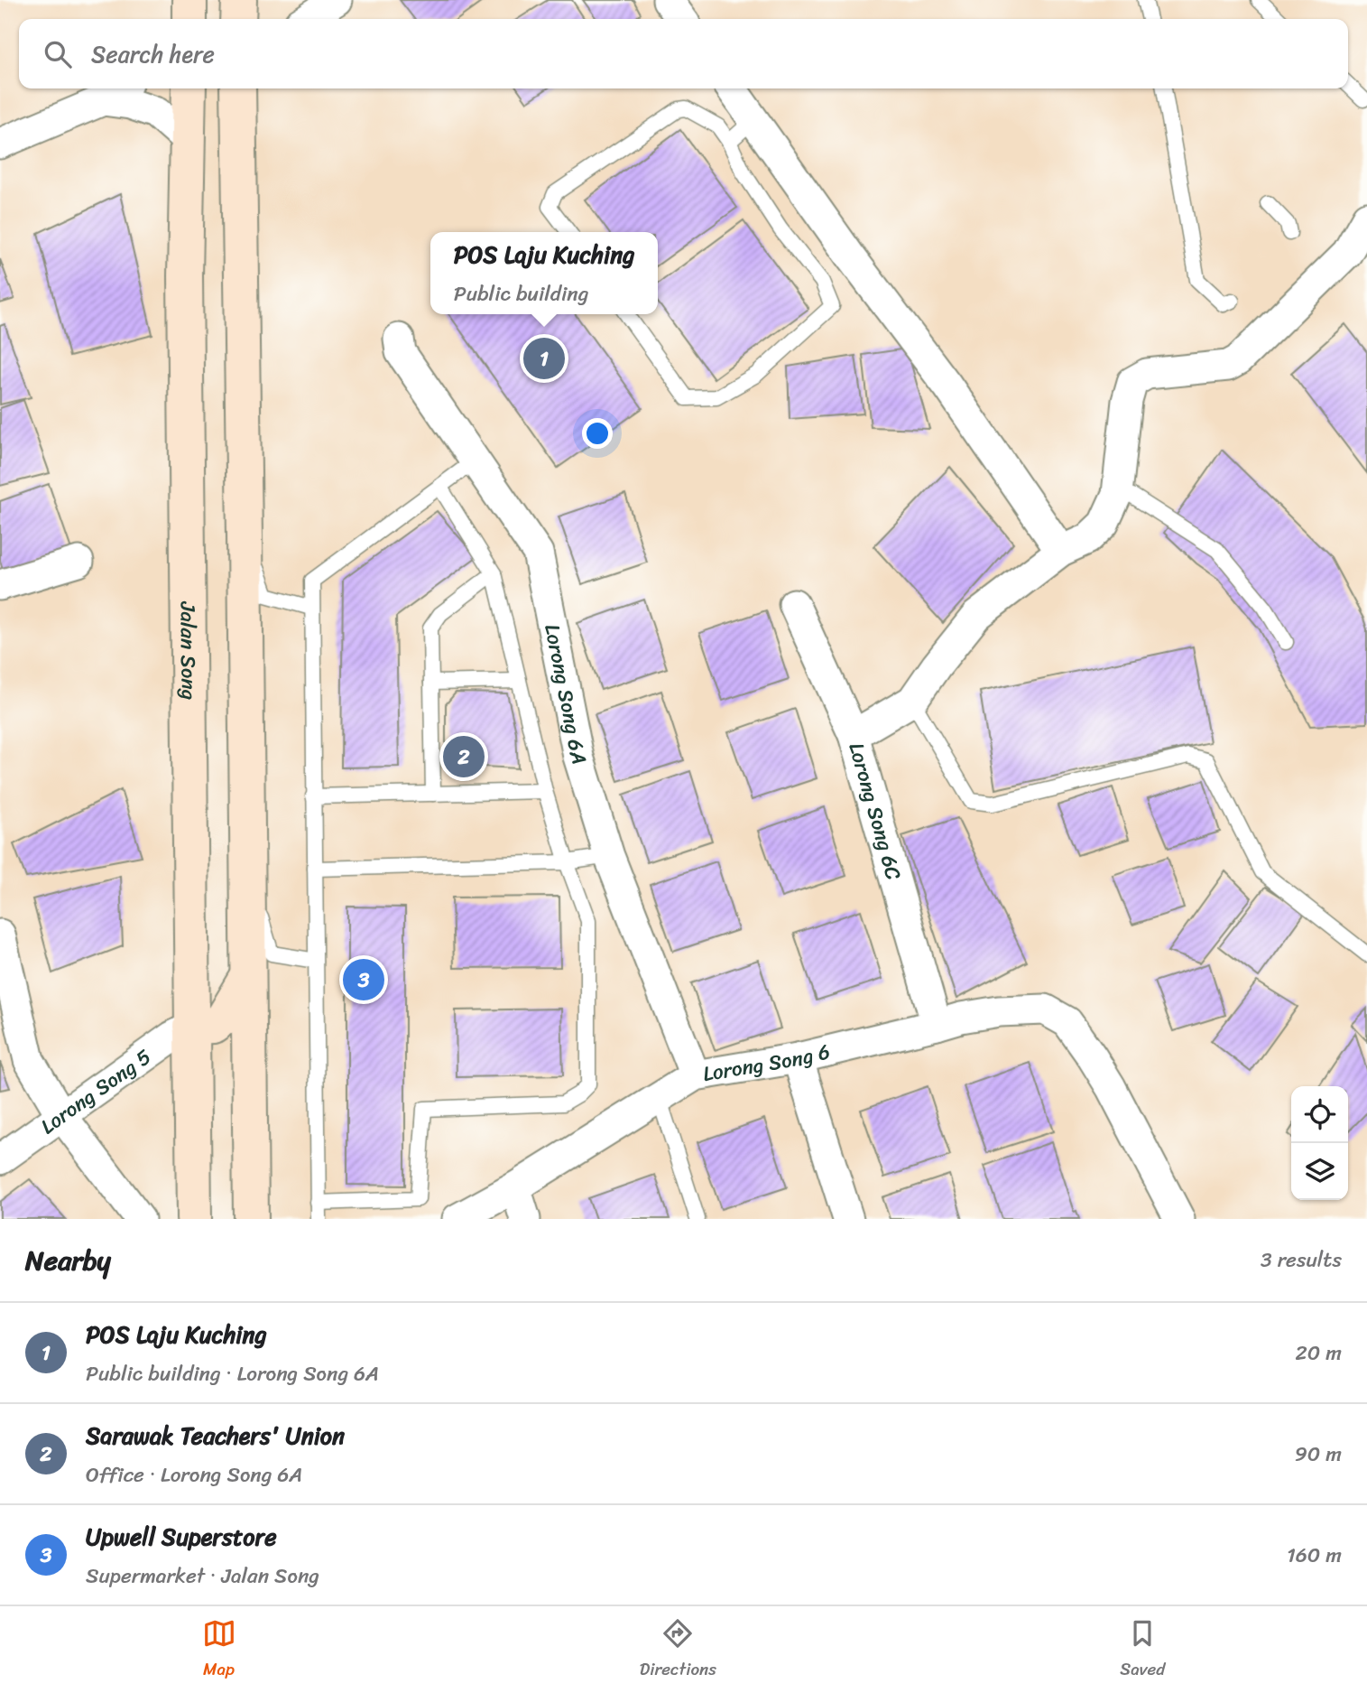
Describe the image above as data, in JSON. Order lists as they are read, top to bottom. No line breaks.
{"streets":{"main road":["Jalan Song"],"street":["Lorong Song 6A","Lorong Song 6C","Lorong Song 6","Lorong Song 5"]},"crossings":[["Jalan Song","Lorong Song 5"],["Lorong Song 6A","Lorong Song 6"],["Lorong Song 6C","Lorong Song 6"]],"page":{"search":"Search here","popup":["POS Laju Kuching","Public building"],"pins":["1","2","3"],"heading":["Nearby","3 results"],"list":[{"mark":"1","name":"POS Laju Kuching","note":"Public building · Lorong Song 6A","value":"20 m"},{"mark":"2","name":"Sarawak Teachers' Union","note":"Office · Lorong Song 6A","value":"90 m"},{"mark":"3","name":"Upwell Superstore","note":"Supermarket · Jalan Song","value":"160 m"}],"nav":["Map","Directions","Saved"]}}
